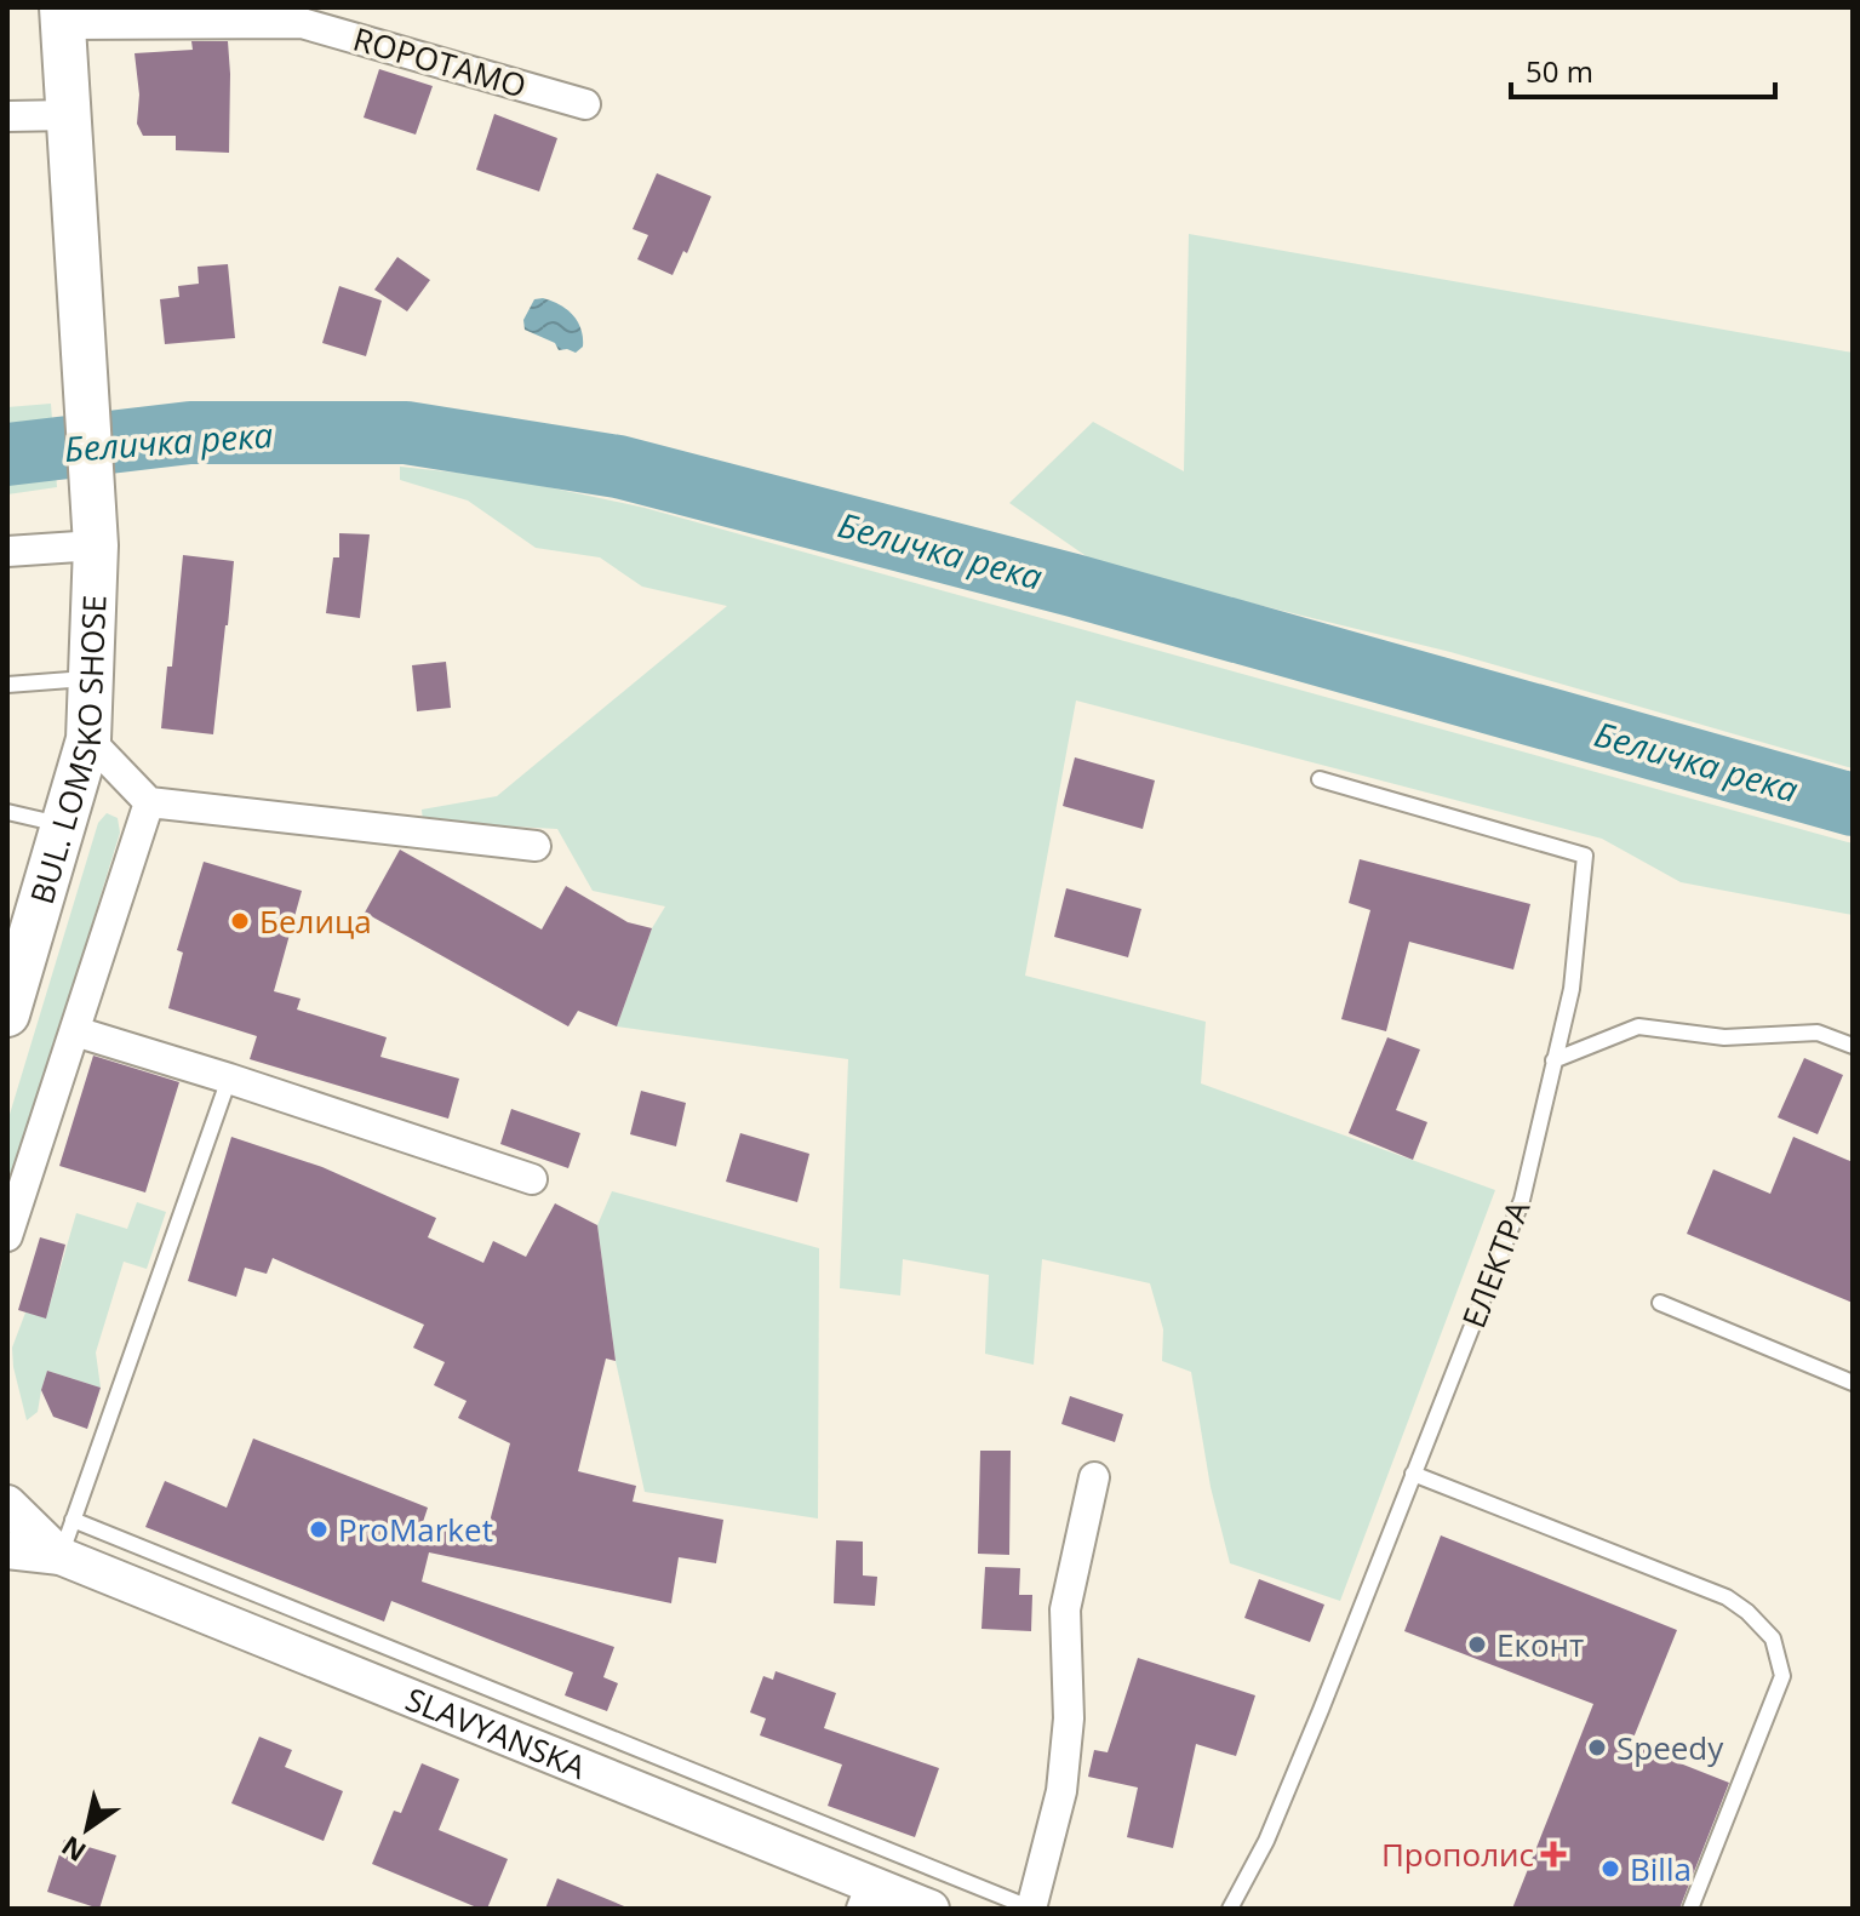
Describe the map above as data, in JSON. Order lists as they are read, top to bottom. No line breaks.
{"streets":{"main road":["BUL. LOMSKO SHOSE"],"street":["ROPOTAMO","SLAVYANSKA"],"lane":["ЕЛЕКТРА"]},"crossings":[["ROPOTAMO","BUL. LOMSKO SHOSE"]],"water":["Беличка река"],"places":{"other":["Белица","ProMarket","Еконт","Speedy","Billa"],"health":["Прополис"]},"scale_bar":"50 m","north":"bottom left"}
